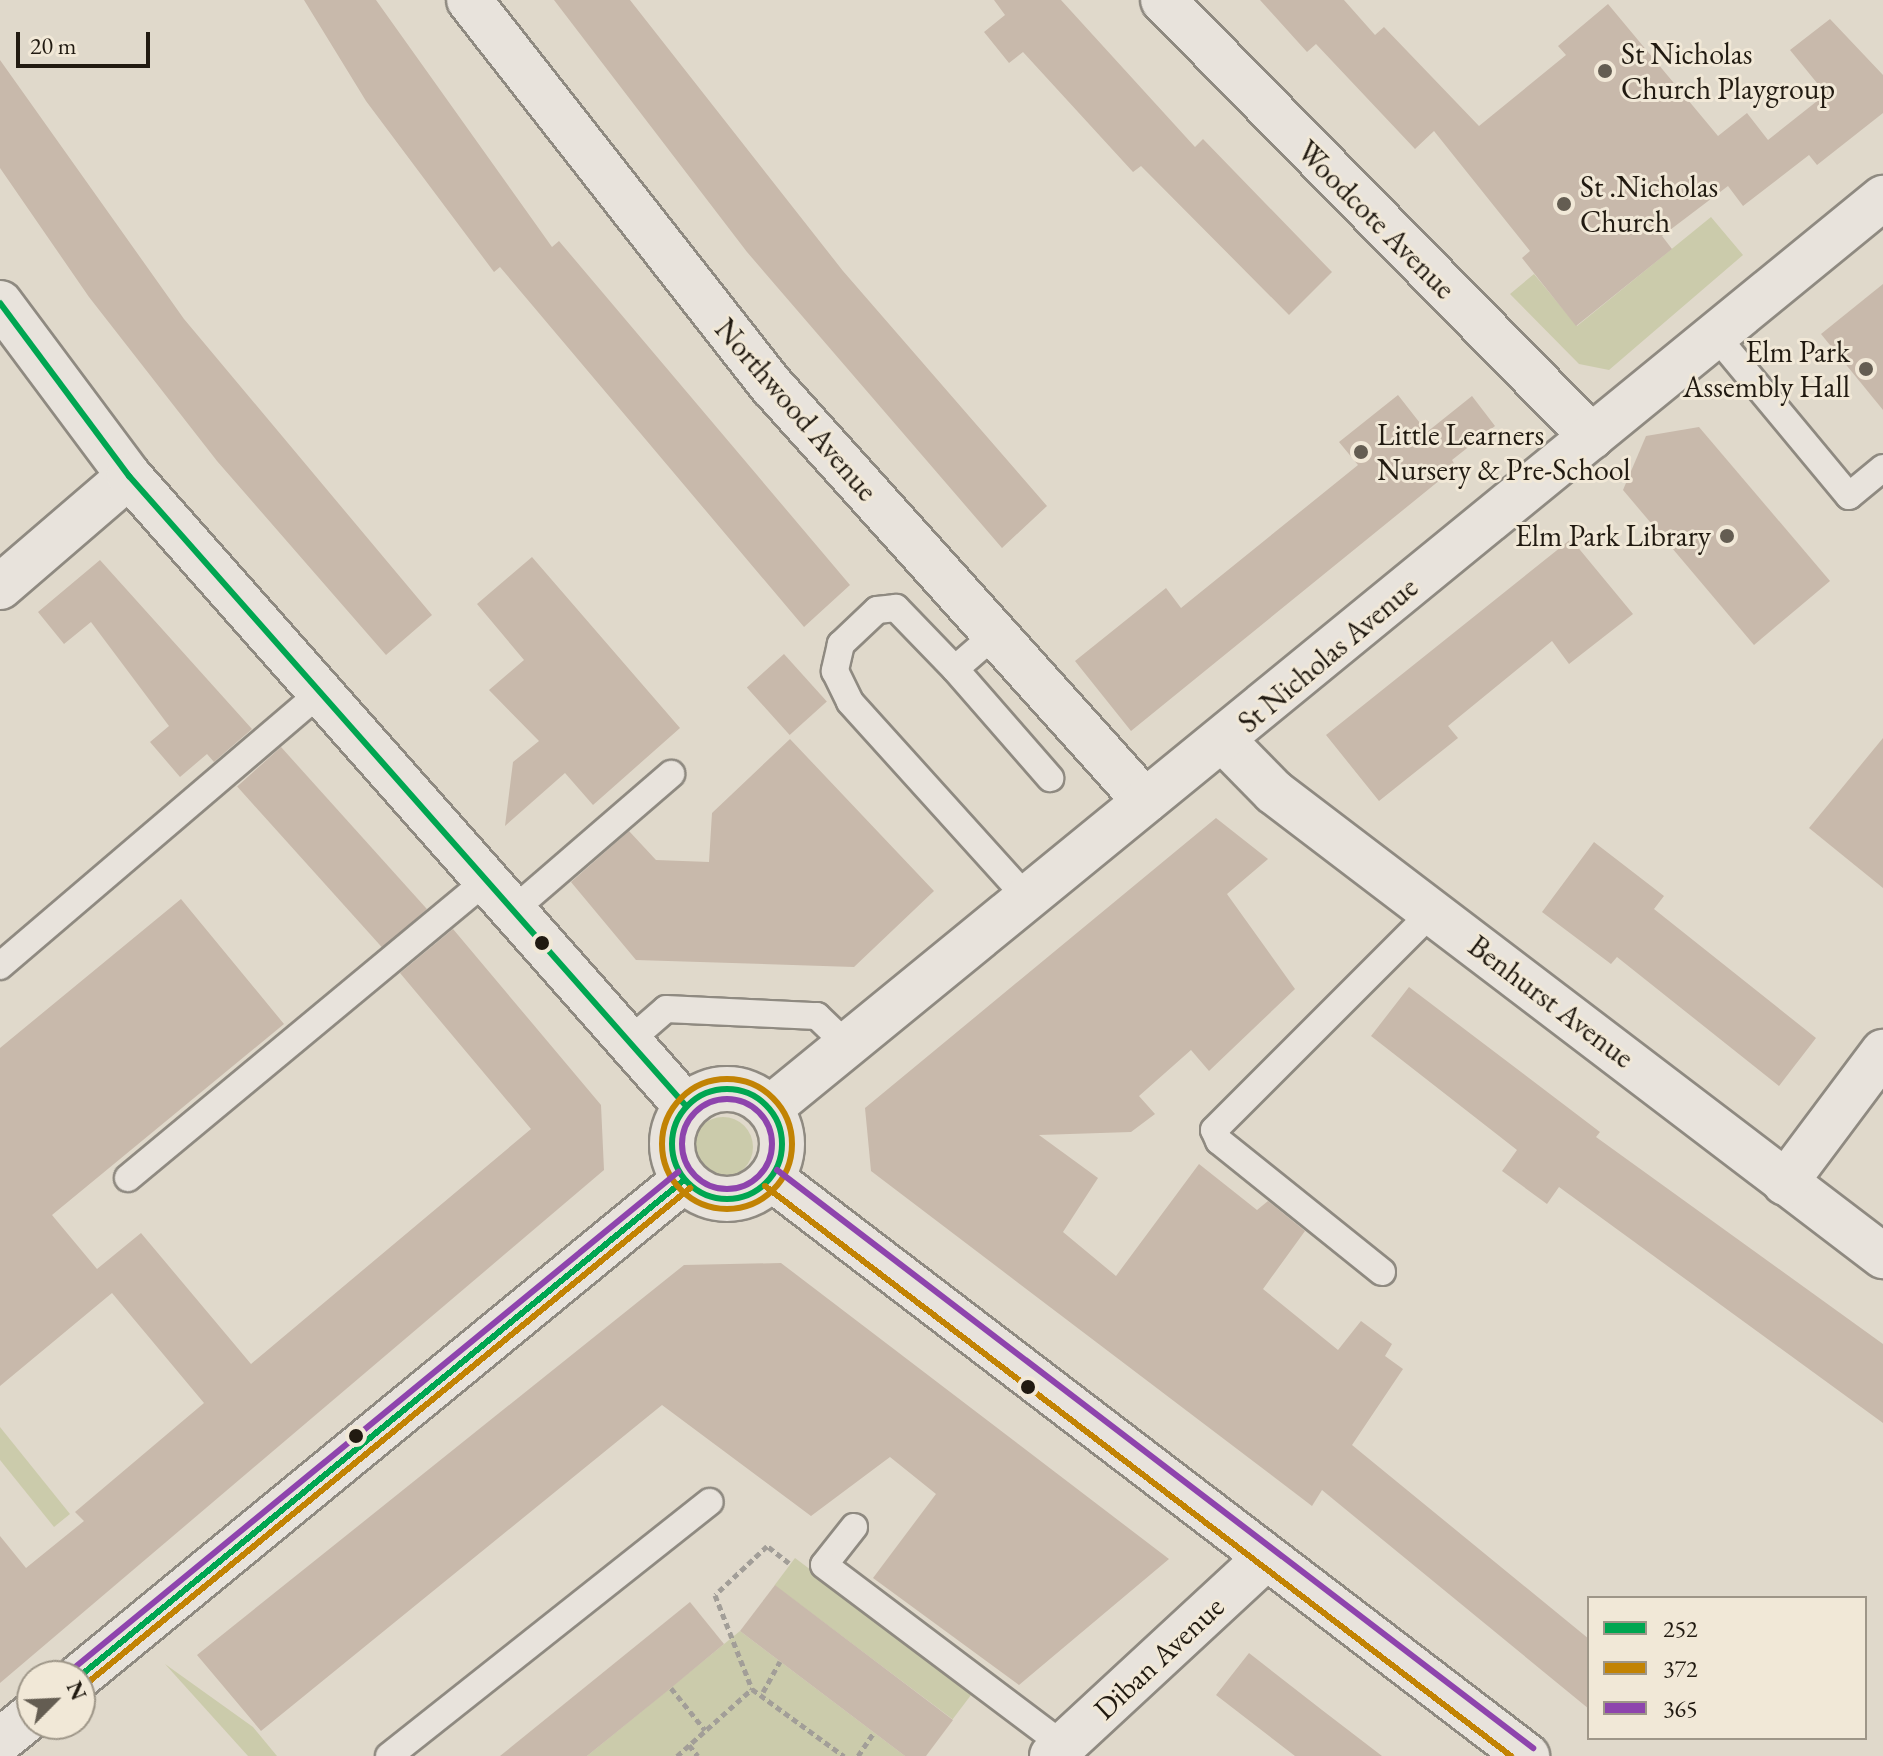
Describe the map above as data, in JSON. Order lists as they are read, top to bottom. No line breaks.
{"streets":{"street":["Woodcote Avenue","Northwood Avenue","St Nicholas Avenue","Benhurst Avenue","Diban Avenue"]},"crossings":[["Woodcote Avenue","St Nicholas Avenue"],["Northwood Avenue","St Nicholas Avenue"],["St Nicholas Avenue","Benhurst Avenue"]],"places":["St Nicholas Church Playgroup","St .Nicholas Church","Elm Park Assembly Hall","Little Learners Nursery & Pre-School","Elm Park Library"],"lines":["transit line 252","transit line 372","transit line 365"],"legend":["252","372","365"],"scale_bar":"20 m","north":"top right"}
